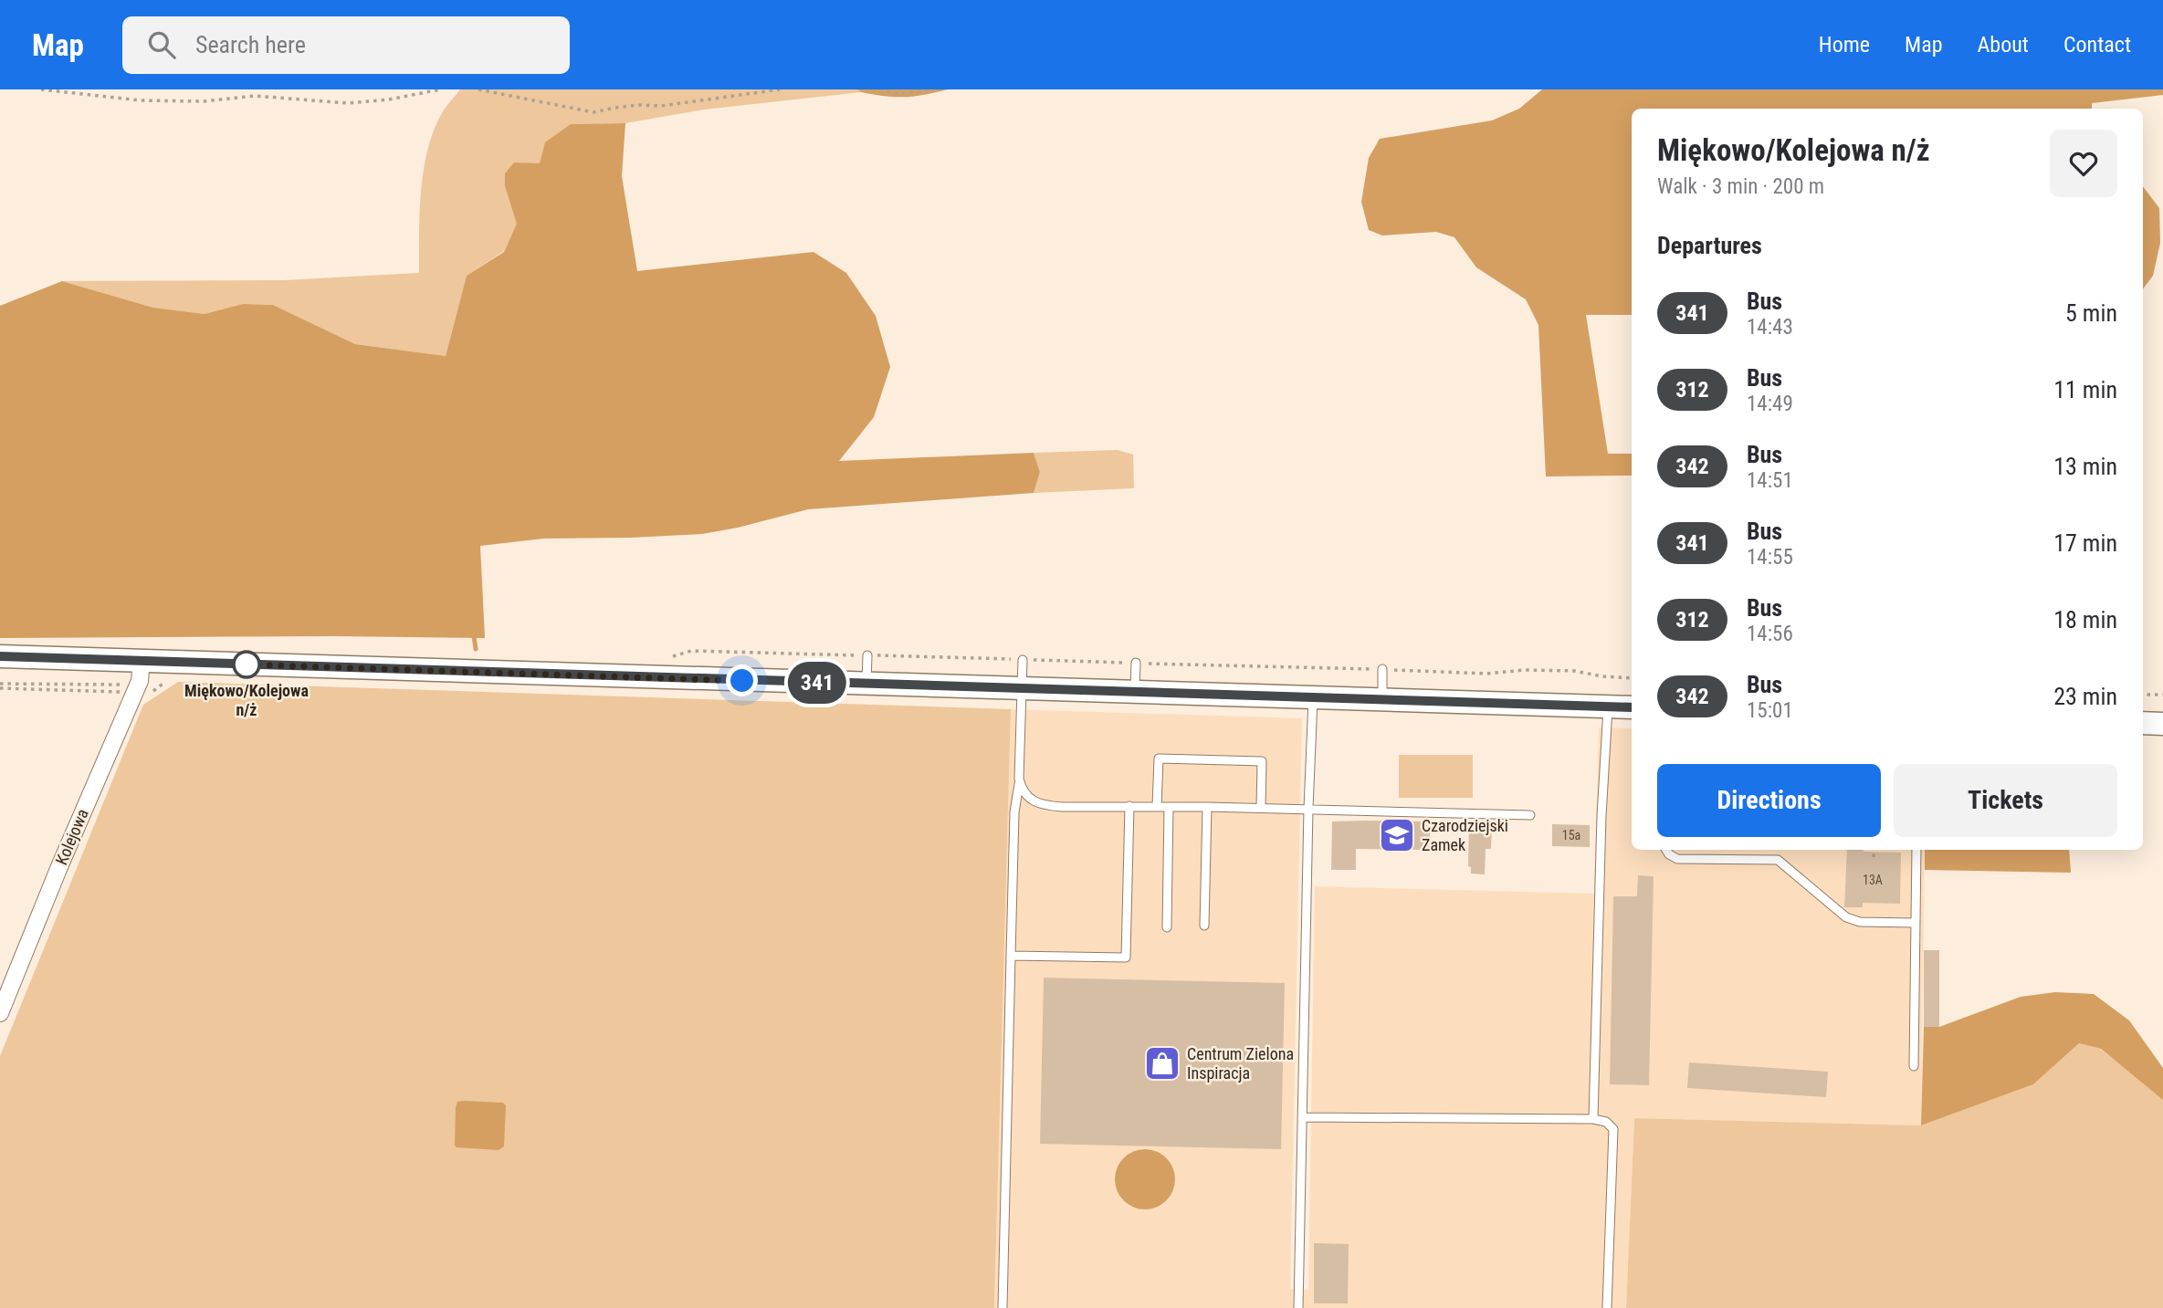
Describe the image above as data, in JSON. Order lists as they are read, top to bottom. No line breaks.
{"streets":{"street":["Kolejowa"]},"places":{"other":["Miękowo/Kolejowa n/ż"],"school or university":["Czarodziejski Zamek"],"shop":["Centrum Zielona Inspiracja"]},"lines":["bus line 341"],"house_numbers":["15a","13A"],"page":{"header":"Map","search":"Search here","nav":["Home","Map","About","Contact"],"on_map":"341","heading":[["Miękowo/Kolejowa n/ż","Walk · 3 min · 200 m"],"Departures"],"list":[{"mark":"341","name":"Bus","note":"14:43","value":"5 min"},{"mark":"312","name":"Bus","note":"14:49","value":"11 min"},{"mark":"342","name":"Bus","note":"14:51","value":"13 min"},{"mark":"341","name":"Bus","note":"14:55","value":"17 min"},{"mark":"312","name":"Bus","note":"14:56","value":"18 min"},{"mark":"342","name":"Bus","note":"15:01","value":"23 min"}],"buttons":["Directions","Tickets"]}}
